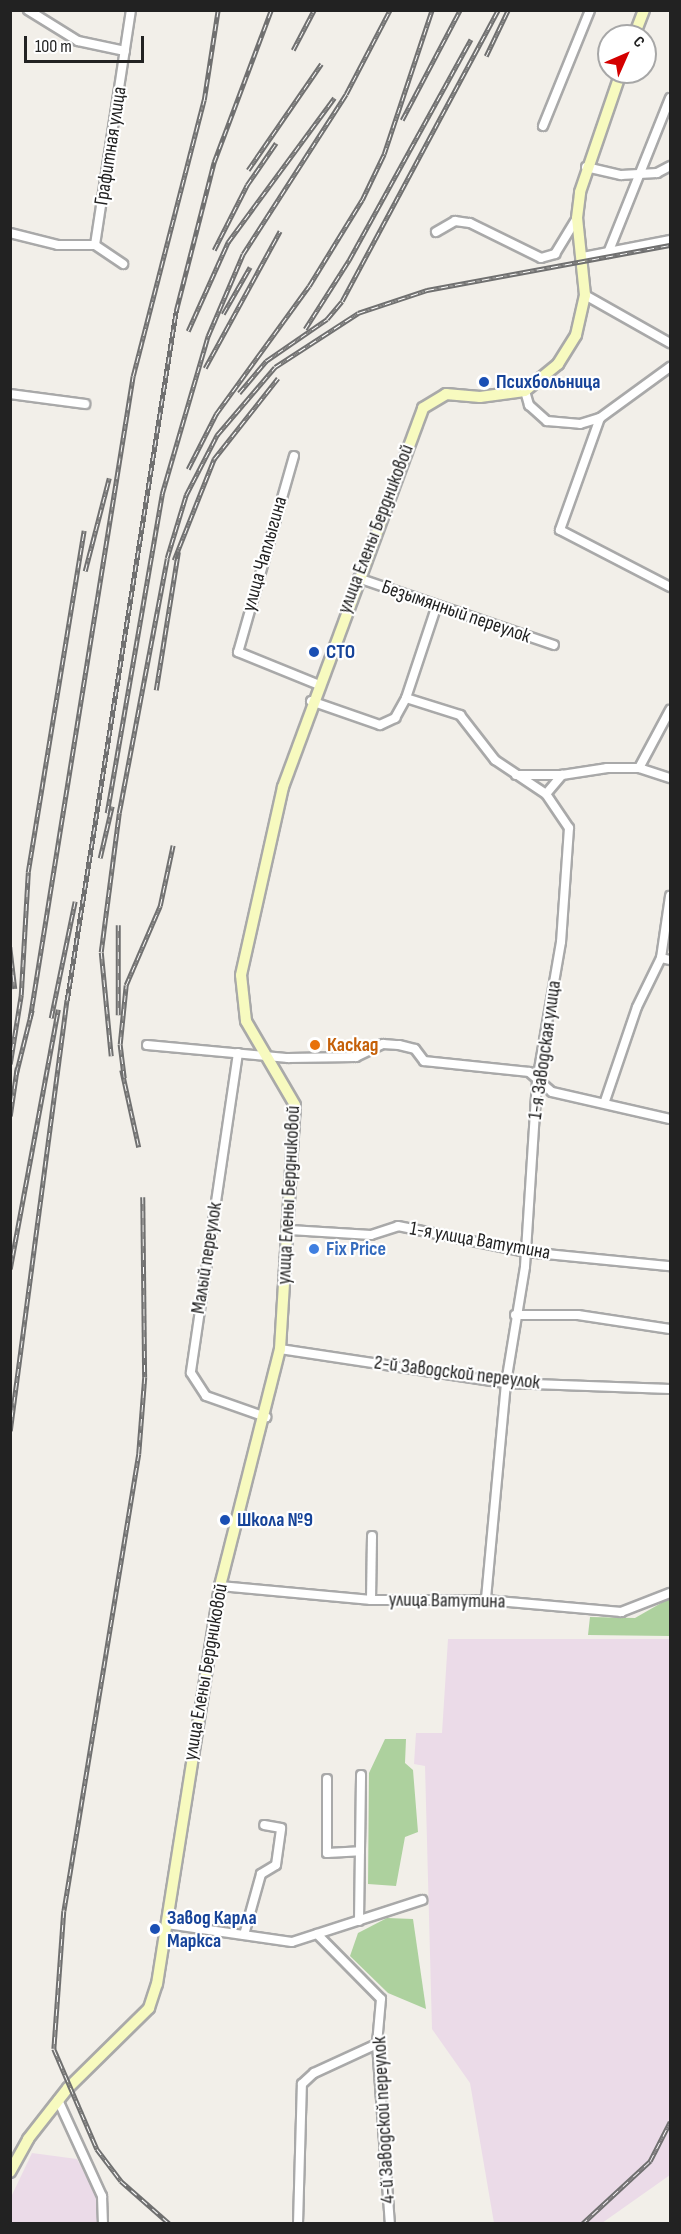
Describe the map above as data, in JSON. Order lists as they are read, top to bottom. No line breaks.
{"streets":{"street":["Графитная улица","улица Елены Бердниковой","улица Чаплыгина","Безымянный переулок","1-я Заводская улица","1-я улица Ватутина","Малый переулок","2-й Заводской переулок","улица Ватутина","4-й Заводской переулок"]},"crossings":[["улица Елены Бердниковой","улица Чаплыгина"],["улица Елены Бердниковой","Безымянный переулок"],["улица Елены Бердниковой","1-я улица Ватутина"],["улица Елены Бердниковой","Малый переулок"],["улица Елены Бердниковой","2-й Заводской переулок"],["улица Елены Бердниковой","улица Ватутина"],["1-я Заводская улица","1-я улица Ватутина"],["1-я Заводская улица","2-й Заводской переулок"],["1-я Заводская улица","улица Ватутина"]],"places":["Психбольница","СТО","Каскад","Fix Price","Школа №9","Завод Карла Маркса"],"scale_bar":"100 m","north":"top right"}
